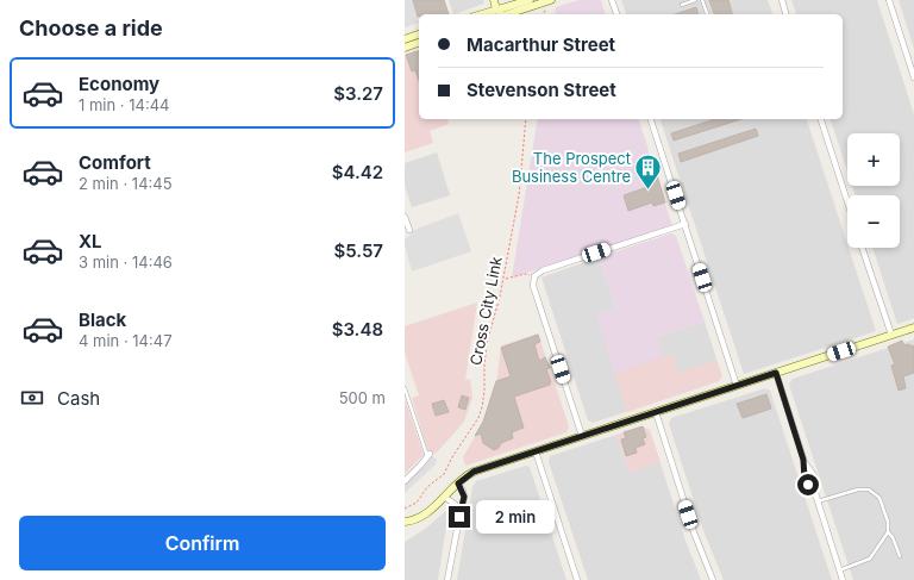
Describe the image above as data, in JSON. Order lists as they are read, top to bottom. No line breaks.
{"streets":{"path":["Cross City Link"]},"places":{"building":["The Prospect Business Centre"]},"page":{"heading":"Choose a ride","banner":["Macarthur Street","Stevenson Street"],"list":[{"name":"Economy","note":"1 min · 14:44","value":"$3.27"},{"name":"Comfort","note":"2 min · 14:45","value":"$4.42"},{"name":"XL","note":"3 min · 14:46","value":"$5.57"},{"name":"Black","note":"4 min · 14:47","value":"$3.48"}],"map_buttons":["+","−"],"pay":["Cash","500 m"],"bubble":"2 min","buttons":"Confirm"}}
